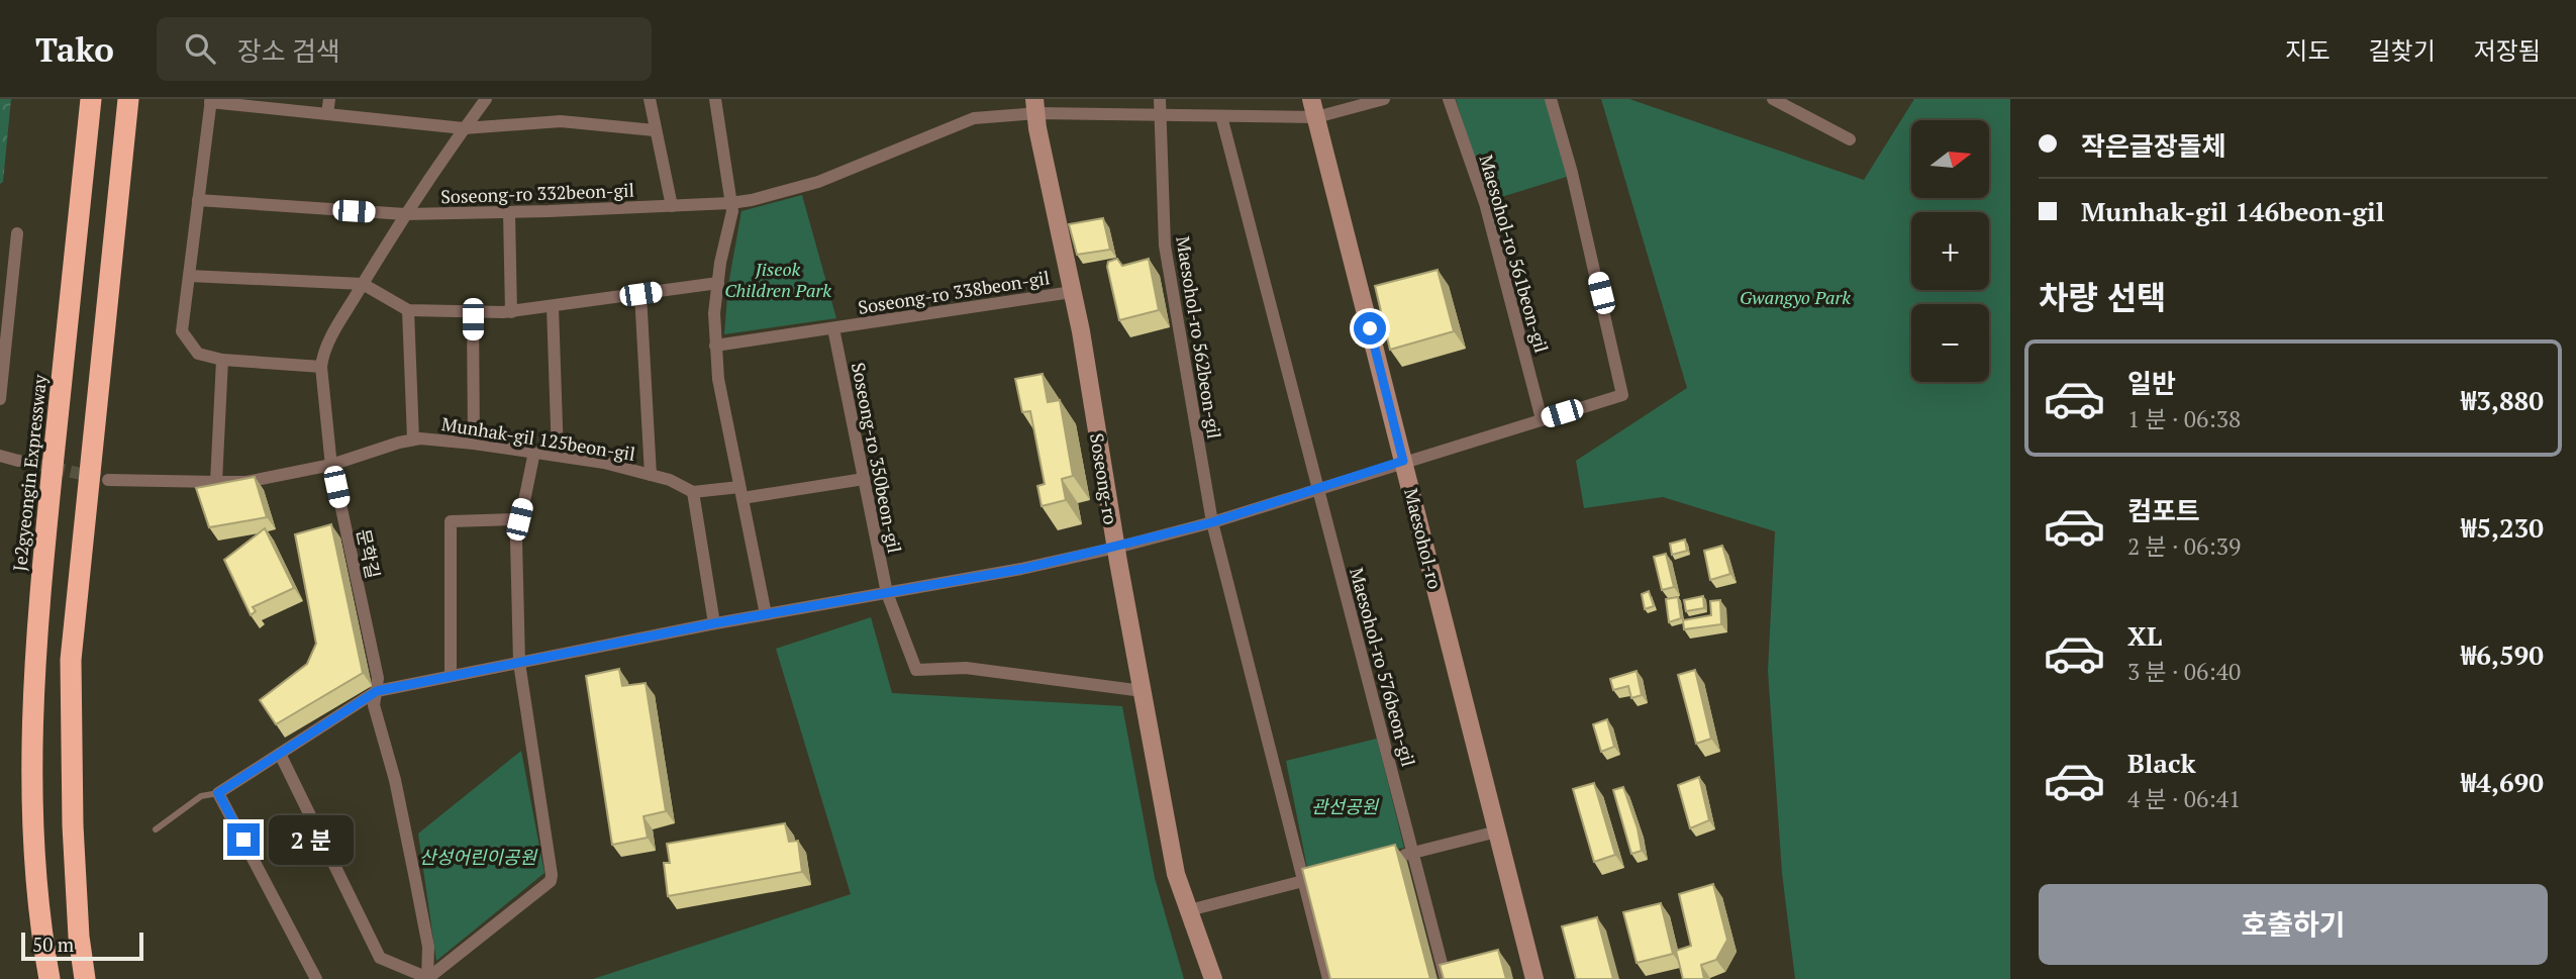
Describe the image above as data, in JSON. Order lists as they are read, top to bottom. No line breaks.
{"streets":{"highway":["Je2gyeongin Expressway"],"street":["Soseong-ro 332beon-gil","Maesohol-ro 561beon-gil","Soseong-ro 338beon-gil","Maesohol-ro 562beon-gil","Munhak-gil 125beon-gil","Soseong-ro 350beon-gil","Soseong-ro","Maesohol-ro","문학길","Maesohol-ro 576beon-gil"]},"crossings":[["Soseong-ro 332beon-gil","Soseong-ro"],["Soseong-ro 332beon-gil","문학길"],["Soseong-ro 338beon-gil","Soseong-ro 350beon-gil"],["Soseong-ro 338beon-gil","Soseong-ro"],["Munhak-gil 125beon-gil","문학길"],["Soseong-ro 350beon-gil","Soseong-ro"]],"parks":["Jiseok Children Park","Gwangyo Park","관선공원","산성어린이공원"],"scale_bar":"50 m","north":"right","page":{"header":"Tako","search":"장소 검색","nav":["지도","길찾기","저장됨"],"banner":["작은글장돌체","Munhak-gil 146beon-gil"],"map_buttons":["+","−"],"heading":"차량 선택","list":[{"name":"일반","note":"1 분 · 06:38","value":"₩3,880"},{"name":"컴포트","note":"2 분 · 06:39","value":"₩5,230"},{"name":"XL","note":"3 분 · 06:40","value":"₩6,590"},{"name":"Black","note":"4 분 · 06:41","value":"₩4,690"}],"bubble":"2 분","buttons":"호출하기","scale":"50 m"}}
